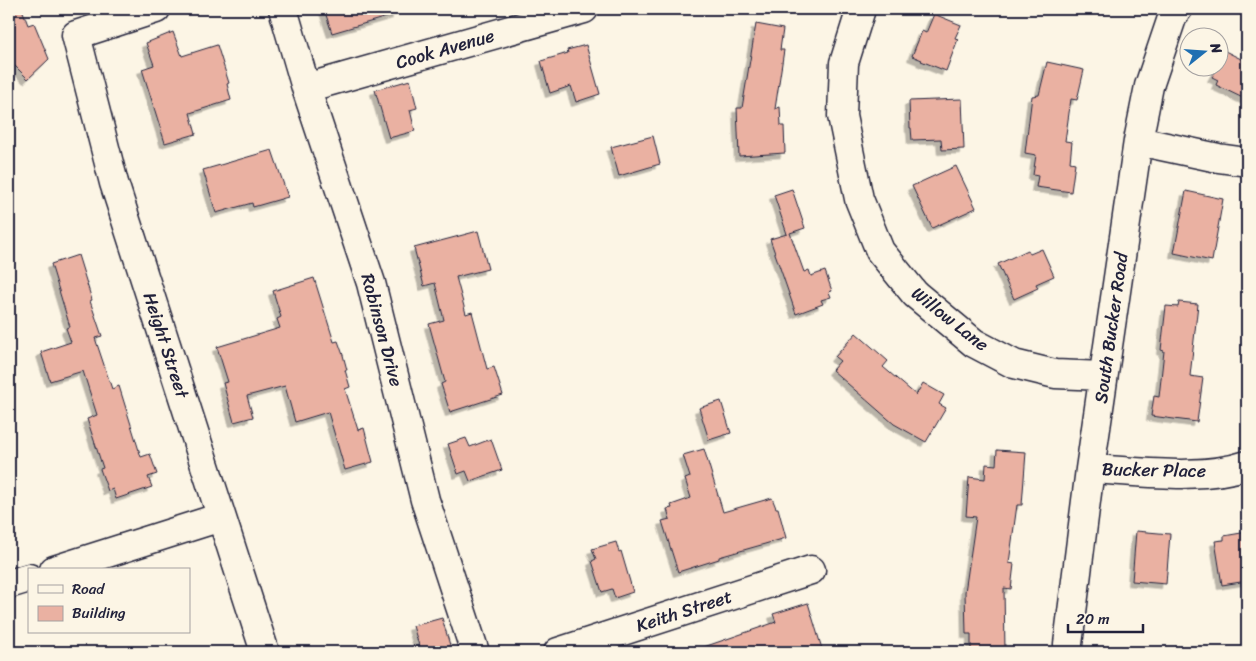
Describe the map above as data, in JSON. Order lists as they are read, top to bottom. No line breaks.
{"streets":{"street":["Cook Avenue","Willow Lane","South Bucker Road","Robinson Drive","Height Street","Bucker Place","Keith Street"]},"crossings":[["Cook Avenue","Robinson Drive"],["Willow Lane","South Bucker Road"],["South Bucker Road","Bucker Place"]],"legend":["Road","Building"],"scale_bar":"20 m","north":"right"}
